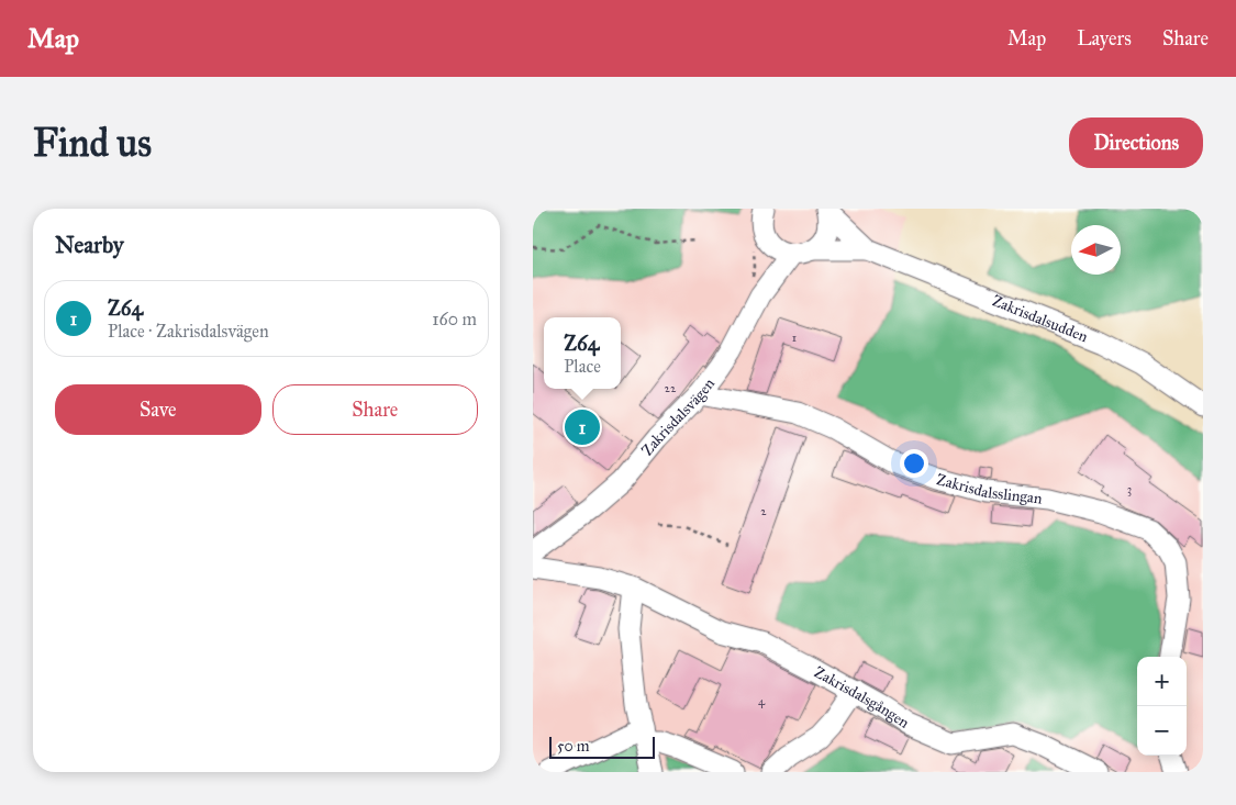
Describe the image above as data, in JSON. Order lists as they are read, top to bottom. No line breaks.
{"streets":{"street":["Zakrisdalsudden","Zakrisdalsvägen","Zakrisdalsslingan","Zakrisdalsgången"]},"crossings":[["Zakrisdalsudden","Zakrisdalsvägen"],["Zakrisdalsvägen","Zakrisdalsslingan"]],"house_numbers":["1","22","3","2","4"],"scale_bar":"50 m","north":"left","page":{"header":"Map","nav":["Map","Layers","Share"],"buttons":["Directions",["Save","Share"]],"title":"Find us","heading":"Nearby","list":[{"mark":"1","name":"Z64","note":"Place · Zakrisdalsvägen","value":"160 m"}],"popup":["Z64","Place"],"pins":"1","map_buttons":["+","−"],"scale":"50 m"}}
